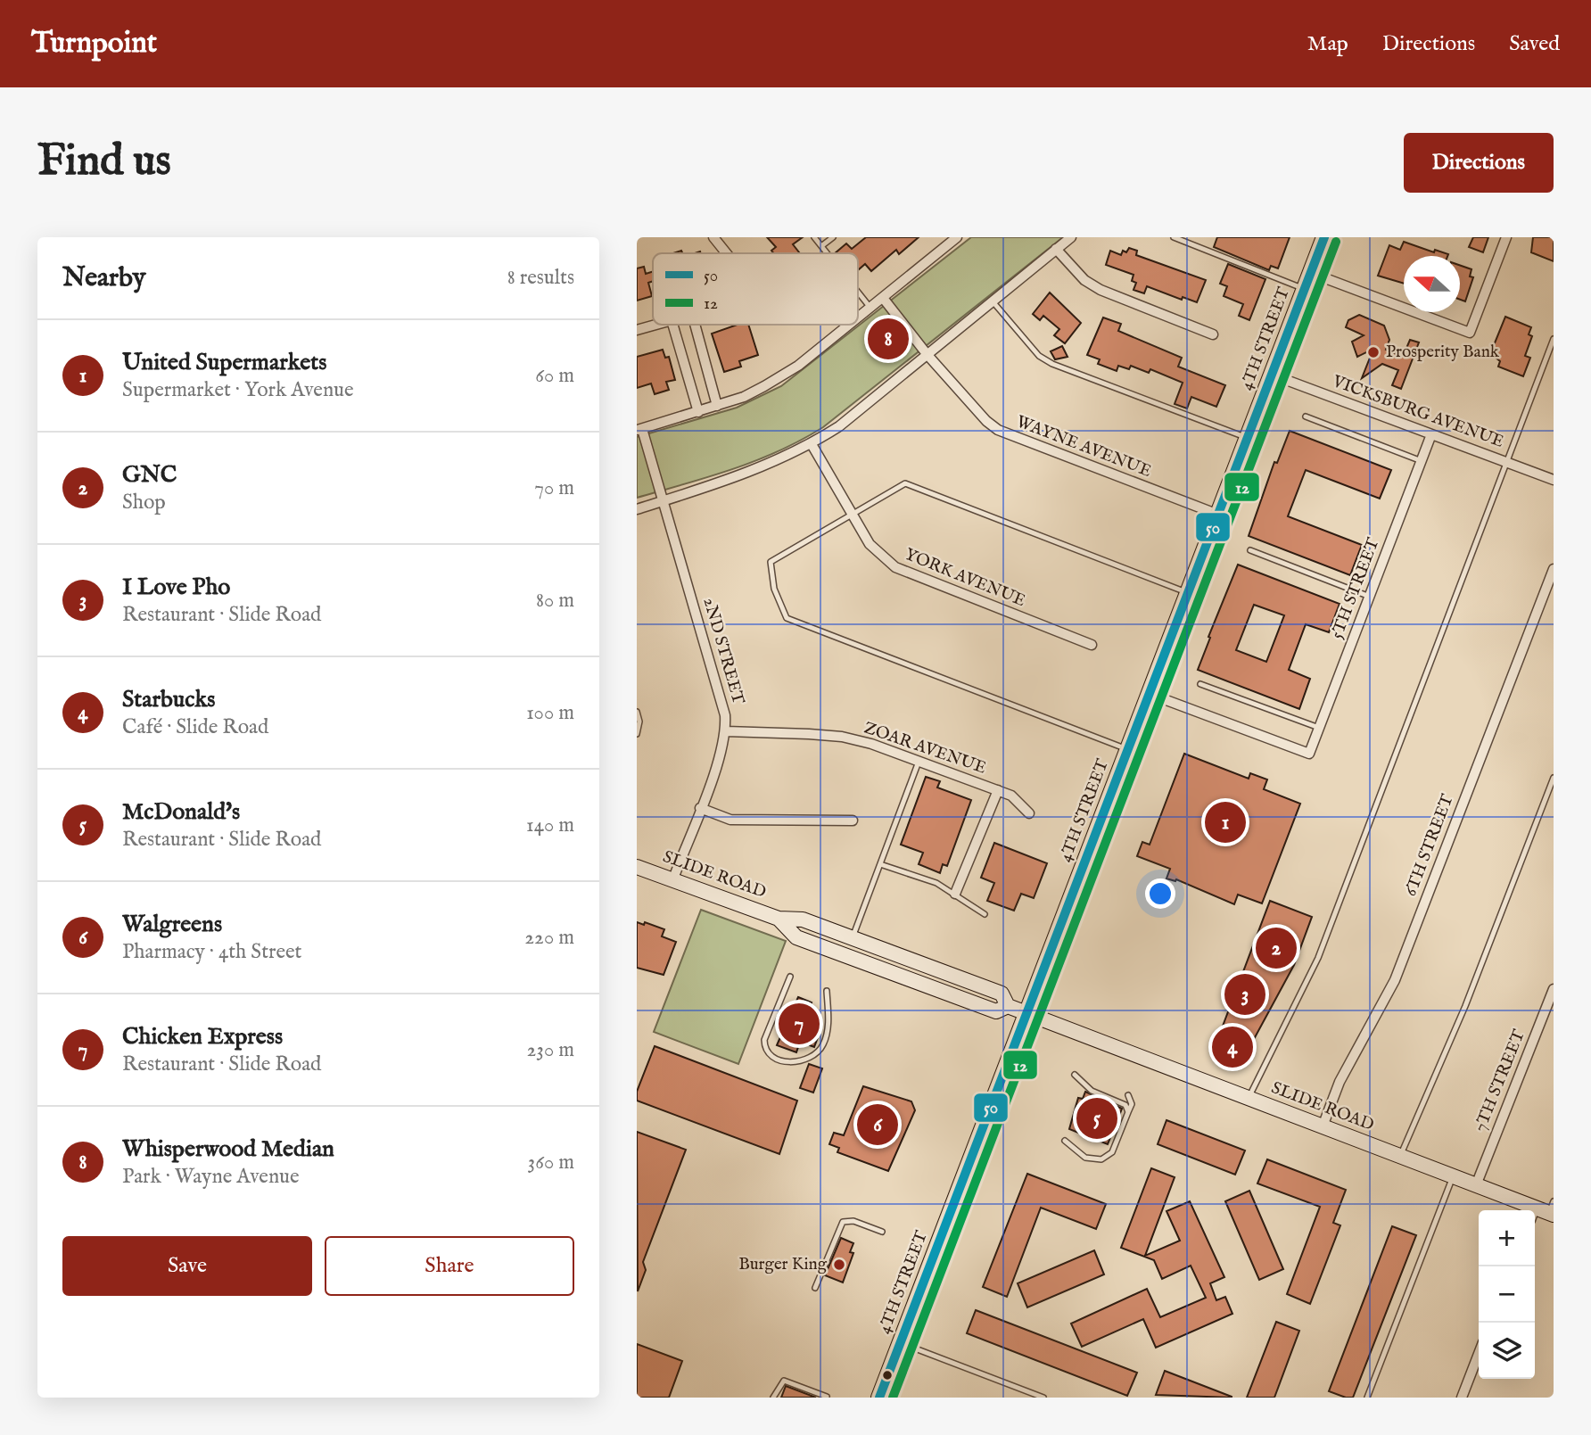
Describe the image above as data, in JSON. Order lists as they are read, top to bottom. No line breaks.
{"streets":{"main road":["4TH STREET","SLIDE ROAD"],"street":["VICKSBURG AVENUE","WAYNE AVENUE","YORK AVENUE","5TH STREET","2ND STREET","ZOAR AVENUE","6TH STREET","7TH STREET"]},"crossings":[["4TH STREET","VICKSBURG AVENUE"],["4TH STREET","WAYNE AVENUE"],["4TH STREET","5TH STREET"],["4TH STREET","SLIDE ROAD"],["VICKSBURG AVENUE","5TH STREET"],["2ND STREET","ZOAR AVENUE"],["2ND STREET","SLIDE ROAD"],["6TH STREET","SLIDE ROAD"],["SLIDE ROAD","7TH STREET"]],"places":["Prosperity Bank","Burger King"],"lines":["transit line 50","transit line 12"],"legend":["50","12"],"north":"left","page":{"header":"Turnpoint","nav":["Map","Directions","Saved"],"buttons":["Directions",["Save","Share"]],"title":"Find us","heading":["Nearby","8 results"],"pins":["8","1","2","3","7","4","5","6"],"list":[{"mark":"1","name":"United Supermarkets","note":"Supermarket · York Avenue","value":"60 m"},{"mark":"2","name":"GNC","note":"Shop","value":"70 m"},{"mark":"3","name":"I Love Pho","note":"Restaurant · Slide Road","value":"80 m"},{"mark":"4","name":"Starbucks","note":"Café · Slide Road","value":"100 m"},{"mark":"5","name":"McDonald's","note":"Restaurant · Slide Road","value":"140 m"},{"mark":"6","name":"Walgreens","note":"Pharmacy · 4th Street","value":"220 m"},{"mark":"7","name":"Chicken Express","note":"Restaurant · Slide Road","value":"230 m"},{"mark":"8","name":"Whisperwood Median","note":"Park · Wayne Avenue","value":"360 m"}],"map_buttons":["+","−"]}}
